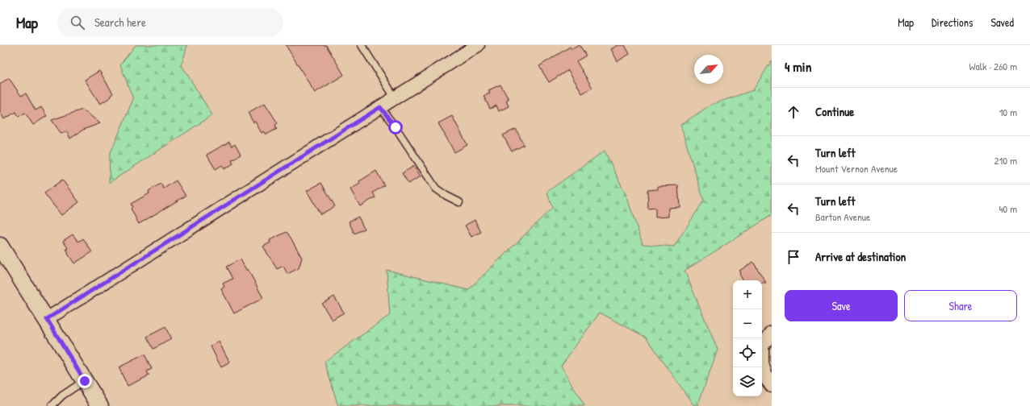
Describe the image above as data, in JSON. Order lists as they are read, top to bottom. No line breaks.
{"north":"top right","page":{"header":"Map","search":"Search here","nav":["Map","Directions","Saved"],"heading":["4 min","Walk · 260 m"],"list":[["Continue","10 m"],["Turn left","Mount Vernon Avenue","210 m"],["Turn left","Barton Avenue","40 m"],"Arrive at destination"],"map_buttons":["+","−"],"buttons":["Save","Share"]}}
